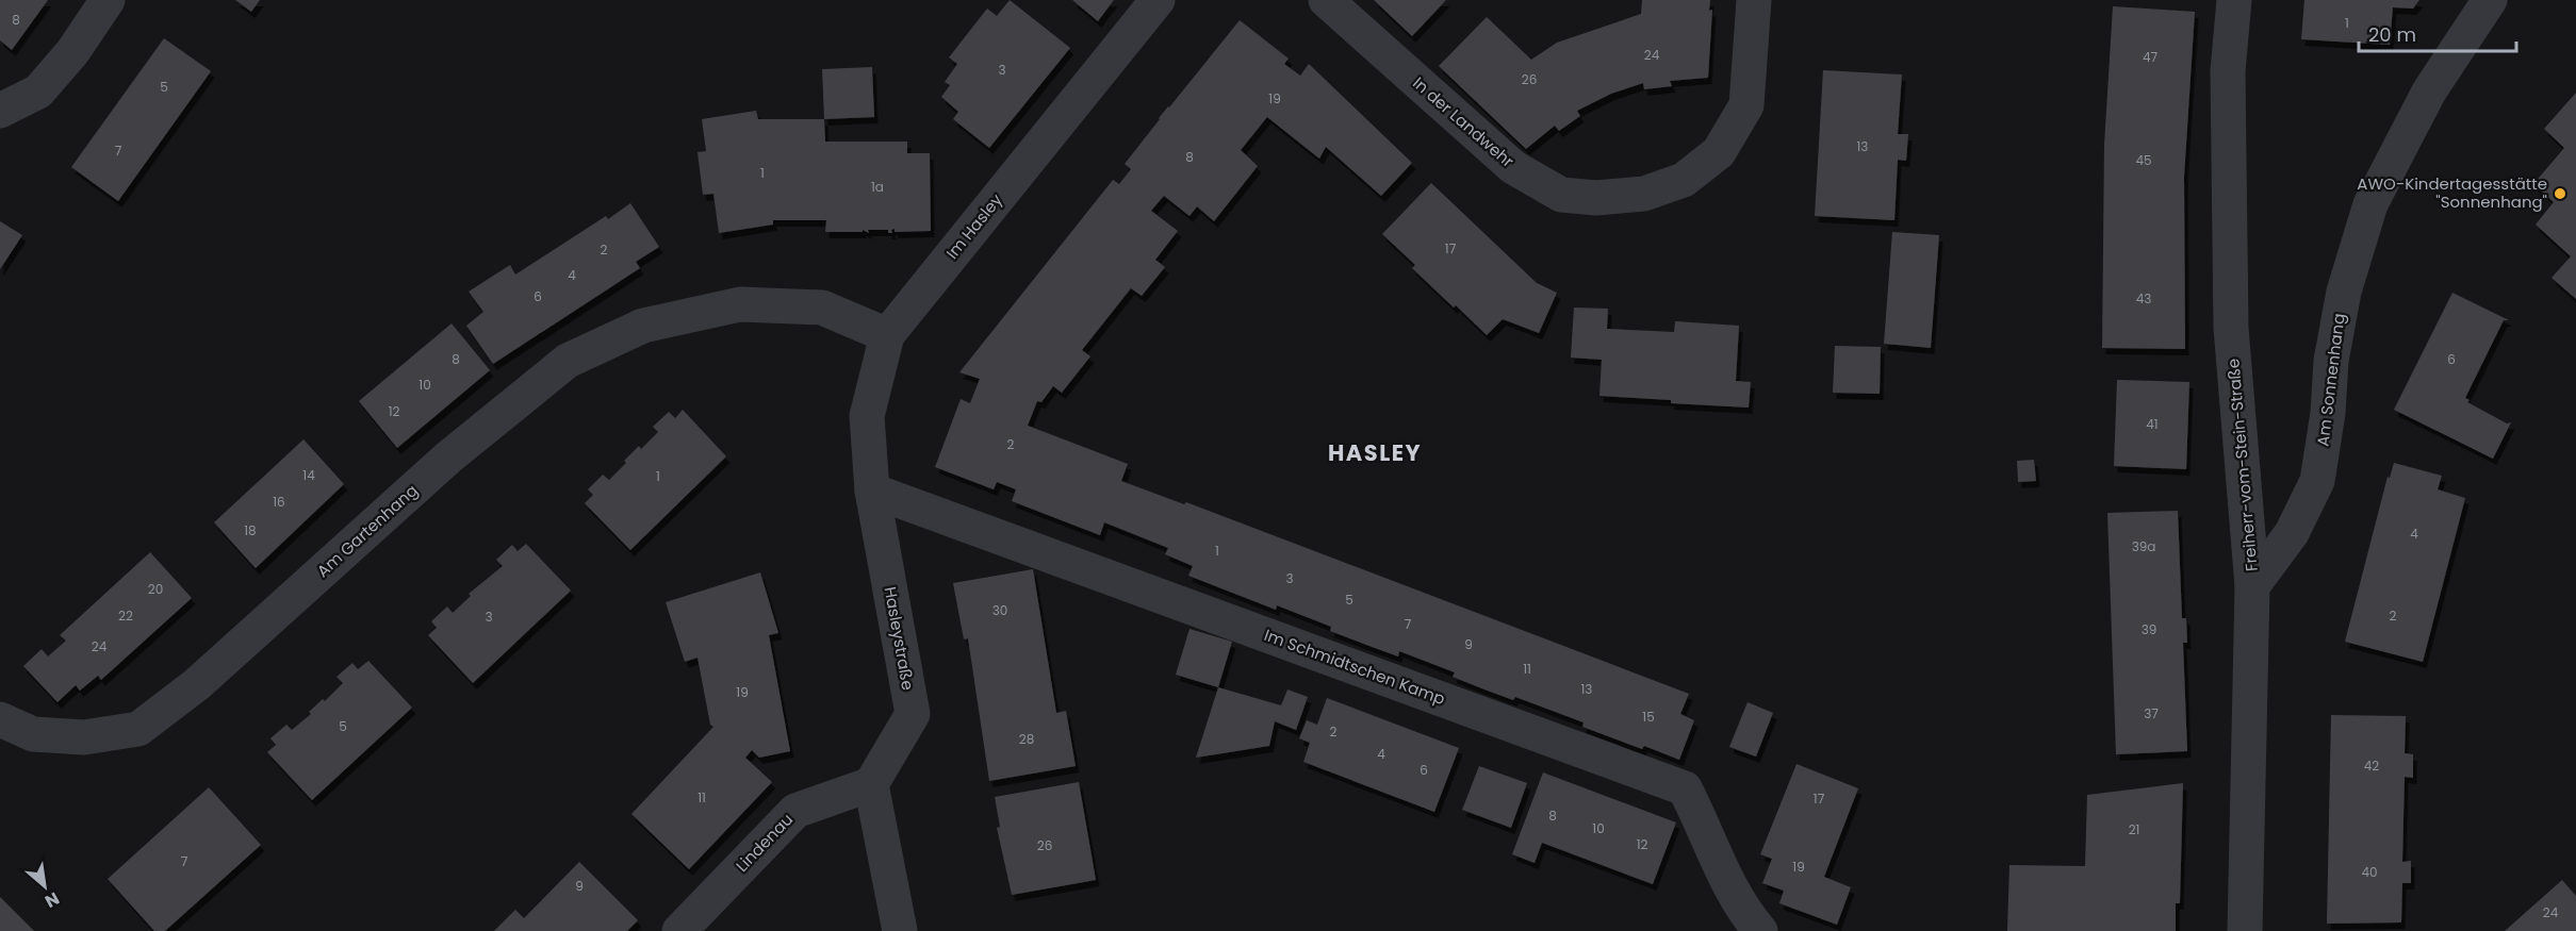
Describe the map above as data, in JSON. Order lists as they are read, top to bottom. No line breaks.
{"streets":{"street":["In der Landwehr","Im Hasley","Am Sonnenhang","Freiherr-vom-Stein-Straße","Am Gartenhang","Hasleystraße","Im Schmidtschen Kamp","Lindenau"]},"crossings":[["Im Hasley","Am Gartenhang"],["Im Hasley","Hasleystraße"],["Am Sonnenhang","Freiherr-vom-Stein-Straße"],["Am Gartenhang","Hasleystraße"],["Hasleystraße","Im Schmidtschen Kamp"],["Hasleystraße","Lindenau"]],"districts":["HASLEY"],"places":["AWO-Kindertagesstätte \"Sonnenhang\""],"house_numbers":["8","1","24","47","3","26","5","19","13","7","8","45","1","1a","17","2","4","6","43","8","6","10","12","41","2","14","1","16","18","4","39a","1","3","20","5","30","22","2","3","7","39","9","24","11","13","19","37","15","5","2","28","4","42","6","11","17","8","10","21","12","26","7","19","40","9","24"],"scale_bar":"20 m","north":"bottom right"}
